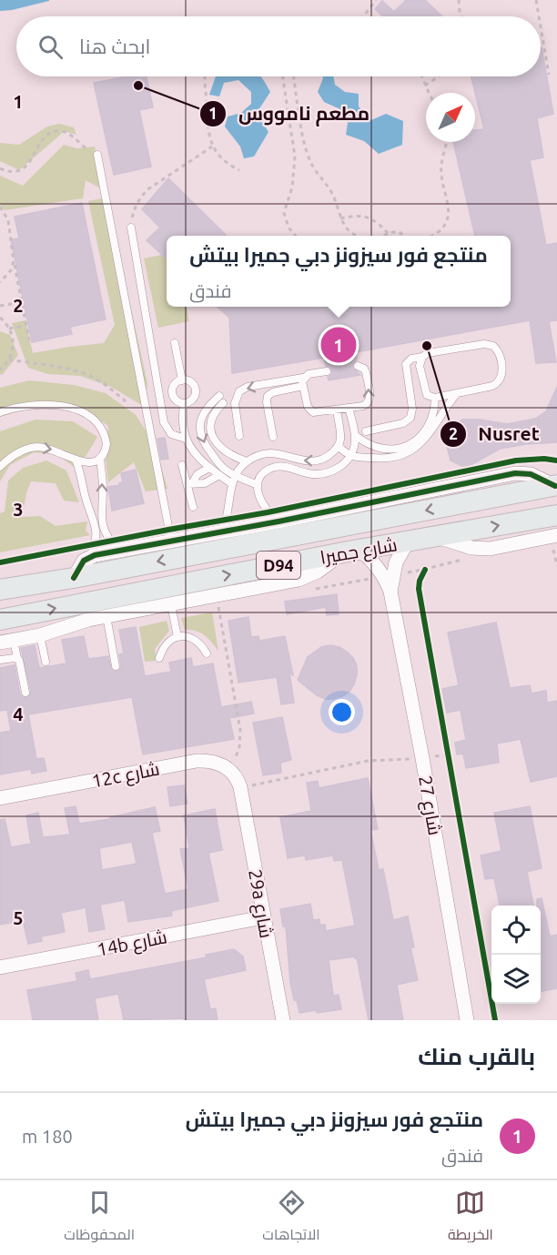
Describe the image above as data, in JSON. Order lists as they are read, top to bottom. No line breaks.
{"streets":{"main road":["شارع جميرا","D94"],"street":["12c شارع","شارع 27","29a شارع","14b شارع"]},"crossings":[["شارع جميرا","شارع 27"],["29a شارع","14b شارع"]],"places":["مطعم نامووس","Nusret"],"north":"top right","page":{"search":"ابحث هنا","popup":["منتجع فور سيزونز دبي جميرا بيتش","فندق"],"pins":"1","heading":"بالقرب منك","list":[{"mark":"1","name":"منتجع فور سيزونز دبي جميرا بيتش","note":"فندق","value":"180 m"}],"nav":["الخريطة","الاتجاهات","المحفوظات"]},"grid":{"rows":["1","2","3","4","5"]}}
